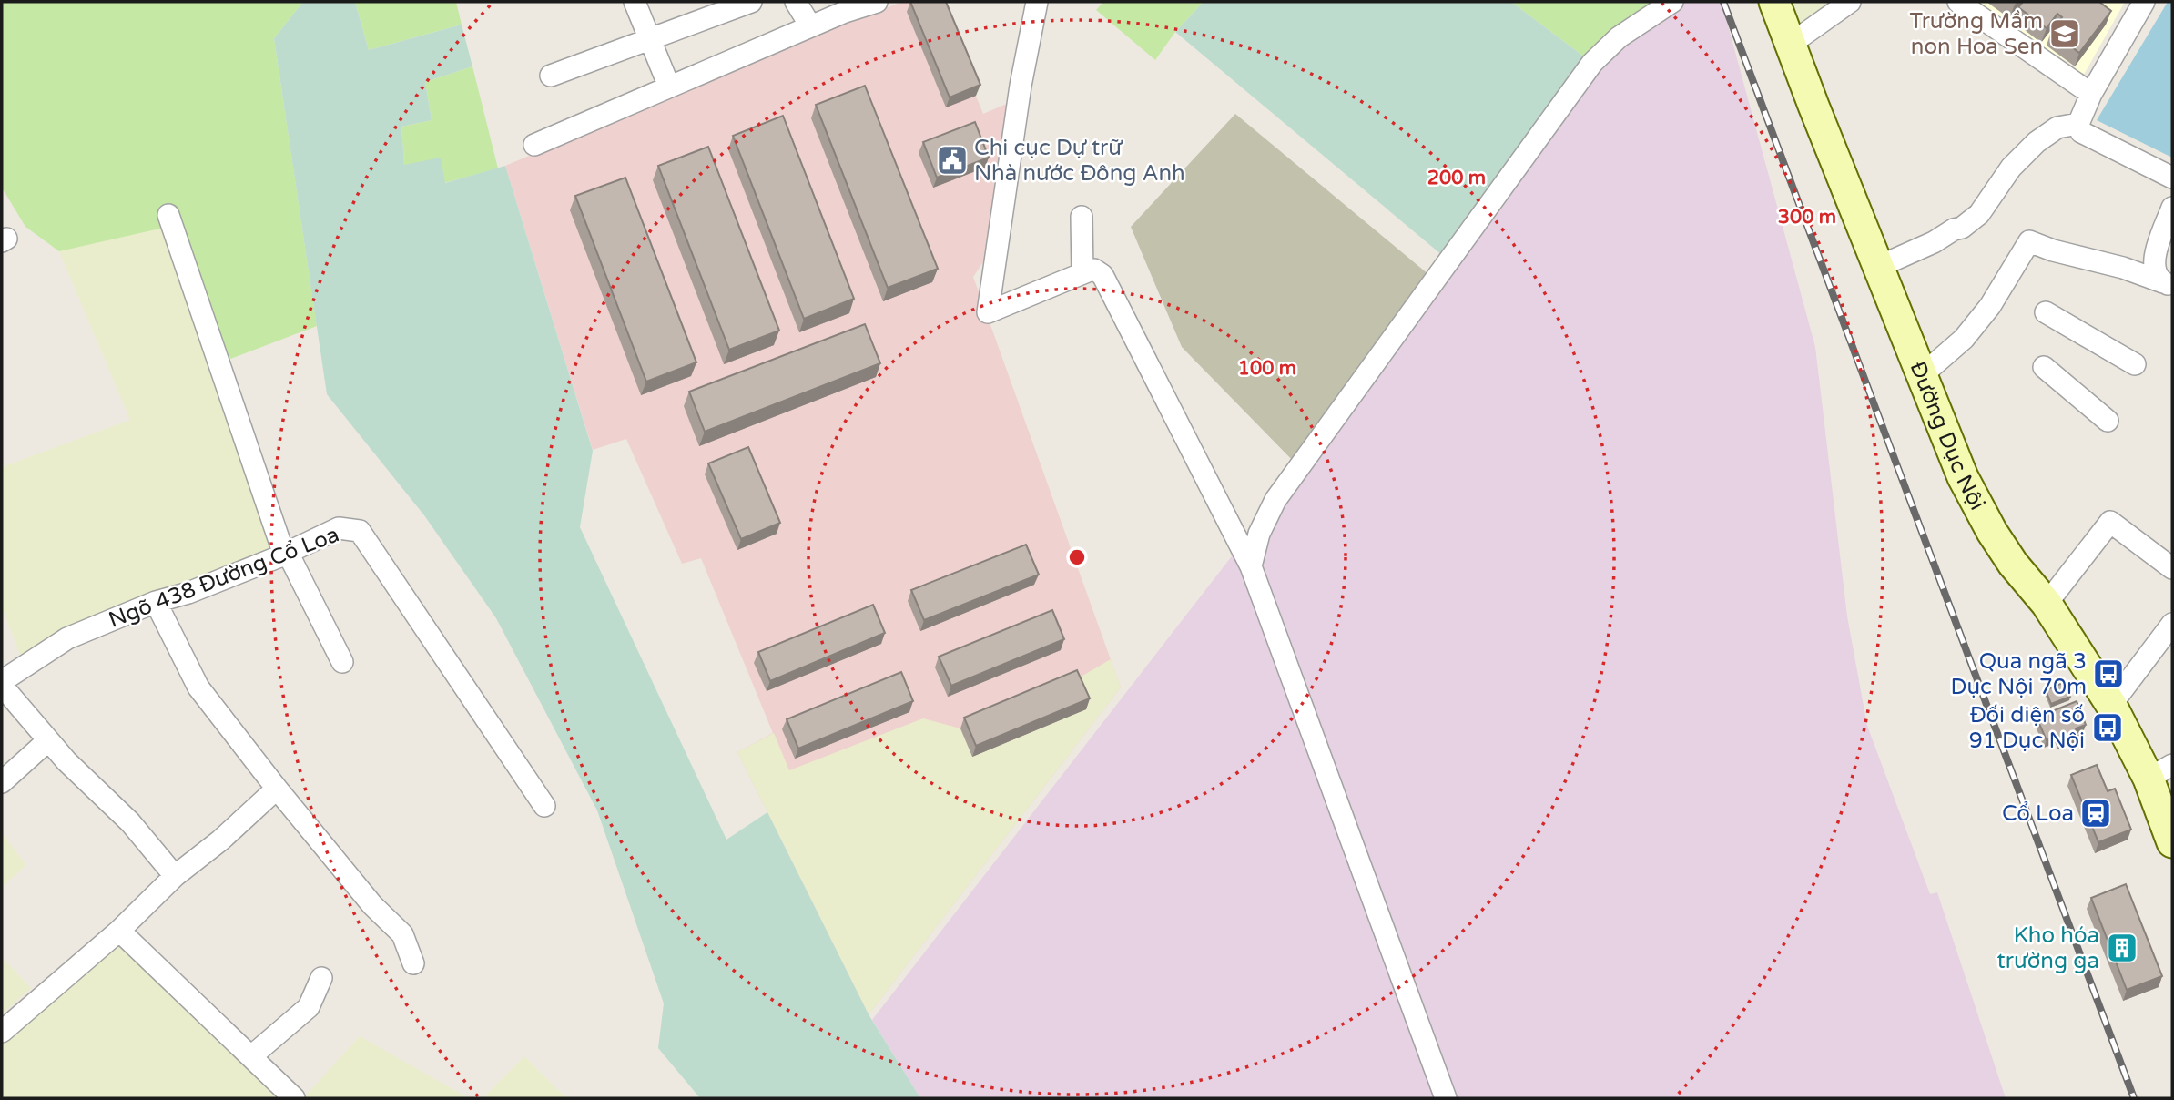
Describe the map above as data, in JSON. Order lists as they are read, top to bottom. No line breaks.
{"streets":{"street":["Đường Dục Nội","Ngõ 438 Đường Cổ Loa"]},"places":{"school or university":["Trường Mầm non Hoa Sen"],"public building":["Chi cục Dự trữ Nhà nước Đông Anh"],"bus stop":["Qua ngã 3 Dục Nội 70m","Đối diện số 91 Dục Nội"],"station":["Cổ Loa"],"building":["Kho hóa trường ga"]},"rings":["200 m","300 m","100 m"]}
